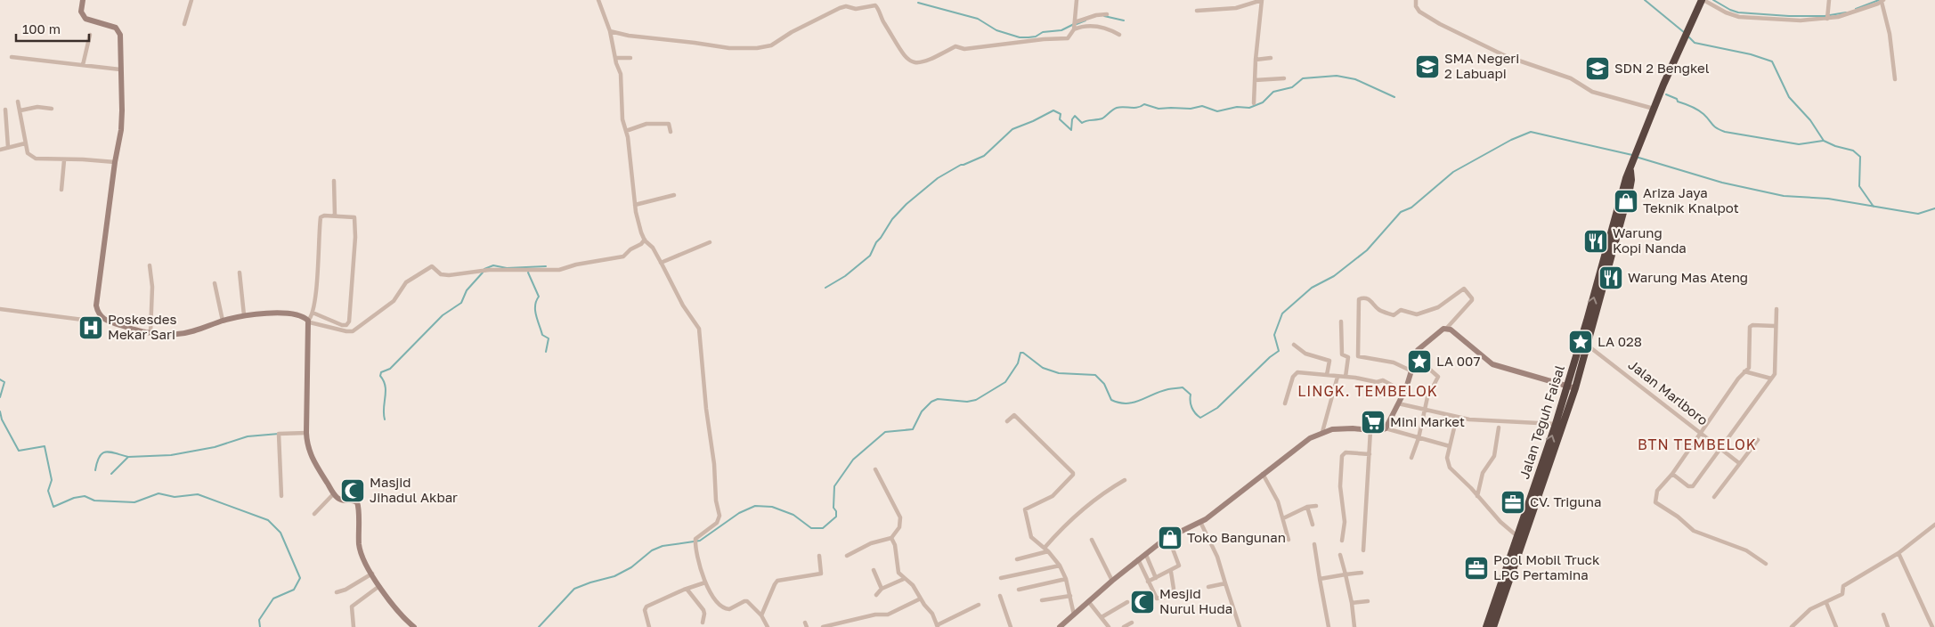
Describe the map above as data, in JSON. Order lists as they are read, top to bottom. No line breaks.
{"streets":{"highway":["Jalan Teguh Faisal"],"street":["Jalan Marlboro"]},"crossings":[["Jalan Marlboro","Jalan Teguh Faisal"]],"districts":["LINGK. TEMBELOK","BTN TEMBELOK"],"places":{"school or university":["SMA Negeri 2 Labuapi","SDN 2 Bengkel"],"shop":["Ariza Jaya Teknik Knalpot","Toko Bangunan"],"restaurant":["Warung Kopi Nanda","Warung Mas Ateng"],"hospital":["Poskesdes Mekar Sari"],"place":["LA 028","LA 007"],"supermarket":["Mini Market"],"mosque":["Masjid Jihadul Akbar","Mesjid Nurul Huda"],"office":["CV. Triguna","Pool Mobil Truck LPG Pertamina"]},"scale_bar":"100 m"}
